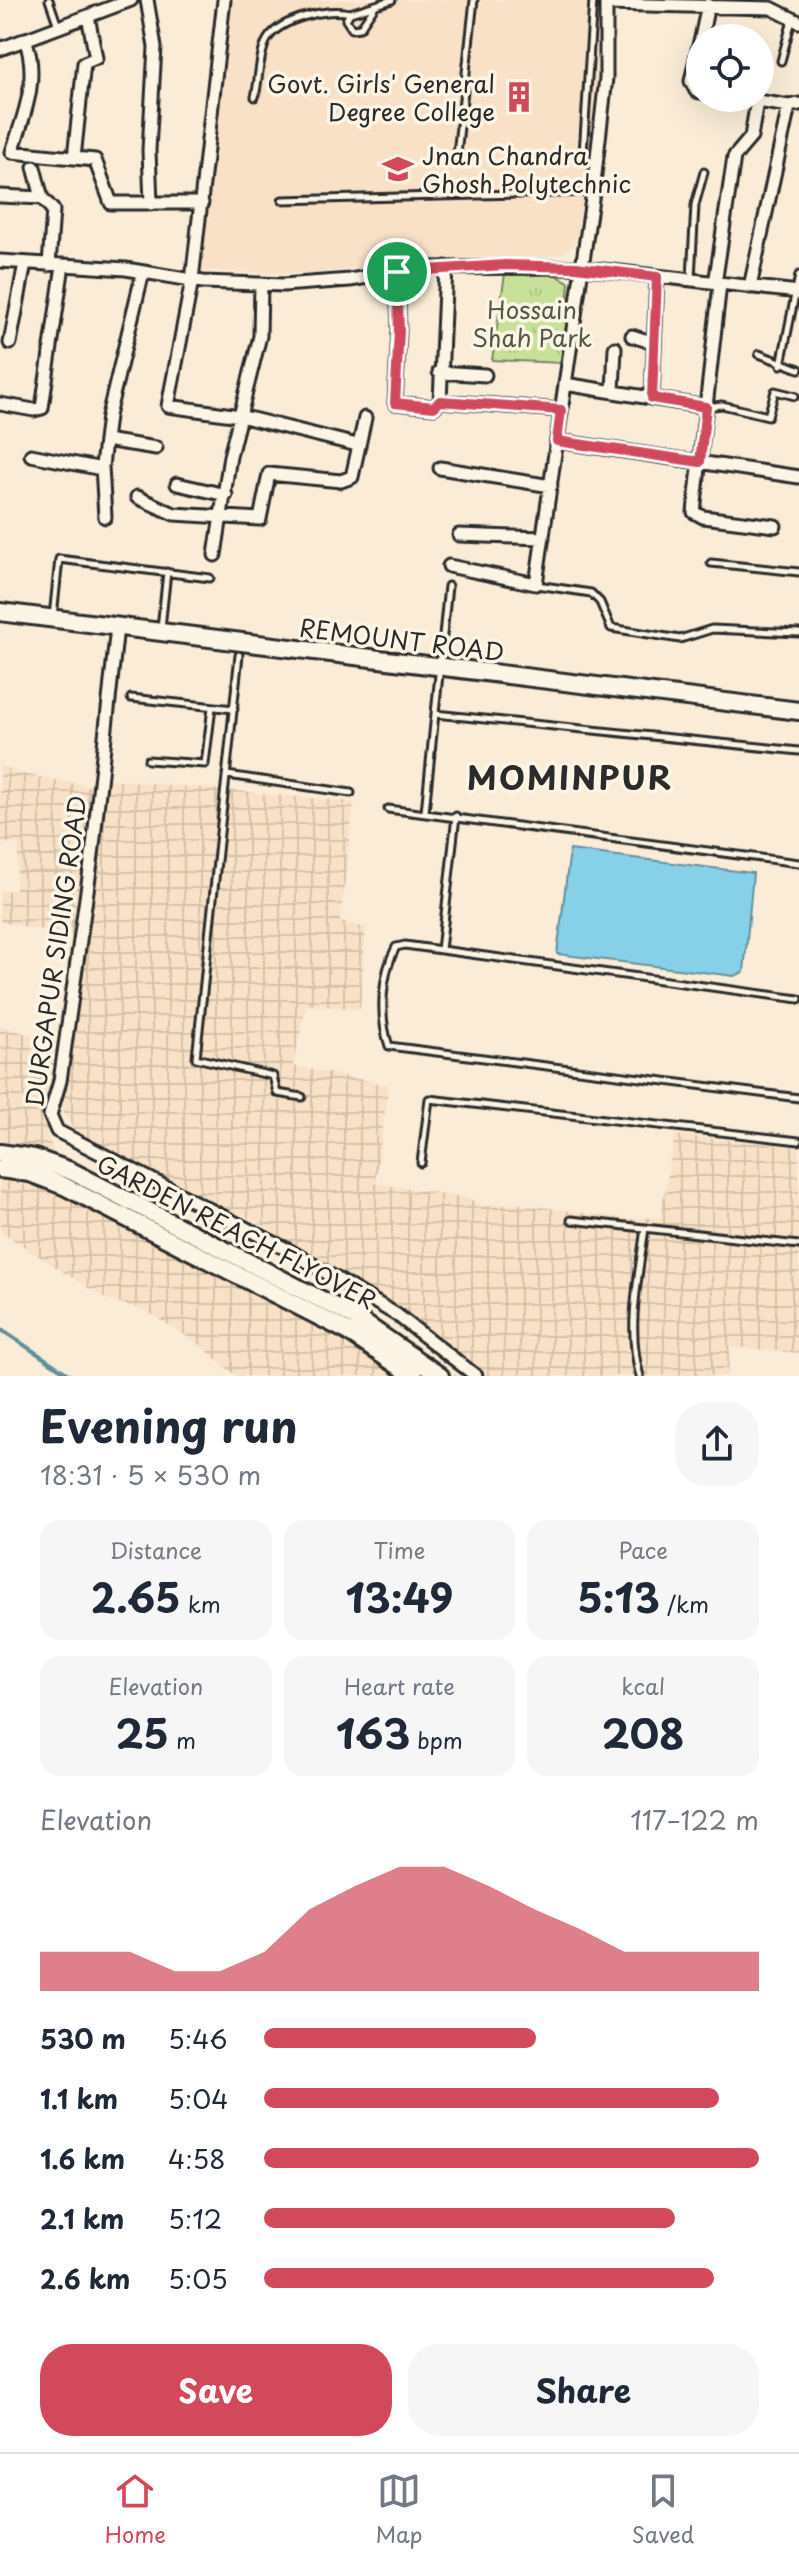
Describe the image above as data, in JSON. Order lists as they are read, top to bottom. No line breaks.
{"streets":{"main road":["REMOUNT ROAD","GARDEN REACH FLYOVER"],"street":["DURGAPUR SIDING ROAD"]},"crossings":[["REMOUNT ROAD","DURGAPUR SIDING ROAD"]],"districts":["MOMINPUR"],"parks":["Hossain Shah Park"],"places":{"building":["Govt. Girls' General Degree College"],"school or university":["Jnan Chandra Ghosh Polytechnic"]},"page":{"heading":["Evening run","18:31 · 5 × 530 m"],"stats":[["Distance","2.65 km"],["Time","13:49"],["Pace","5:13 /km"],["Elevation","25 m"],["Heart rate","163 bpm"],["kcal","208"]],"chart":["Elevation","117–122 m"],"list":[{"name":"530 m","note":"5:46"},{"name":"1.1 km","note":"5:04"},{"name":"1.6 km","note":"4:58"},{"name":"2.1 km","note":"5:12"},{"name":"2.6 km","note":"5:05"}],"buttons":["Save","Share"],"tabs":["Home","Map","Saved"]}}
